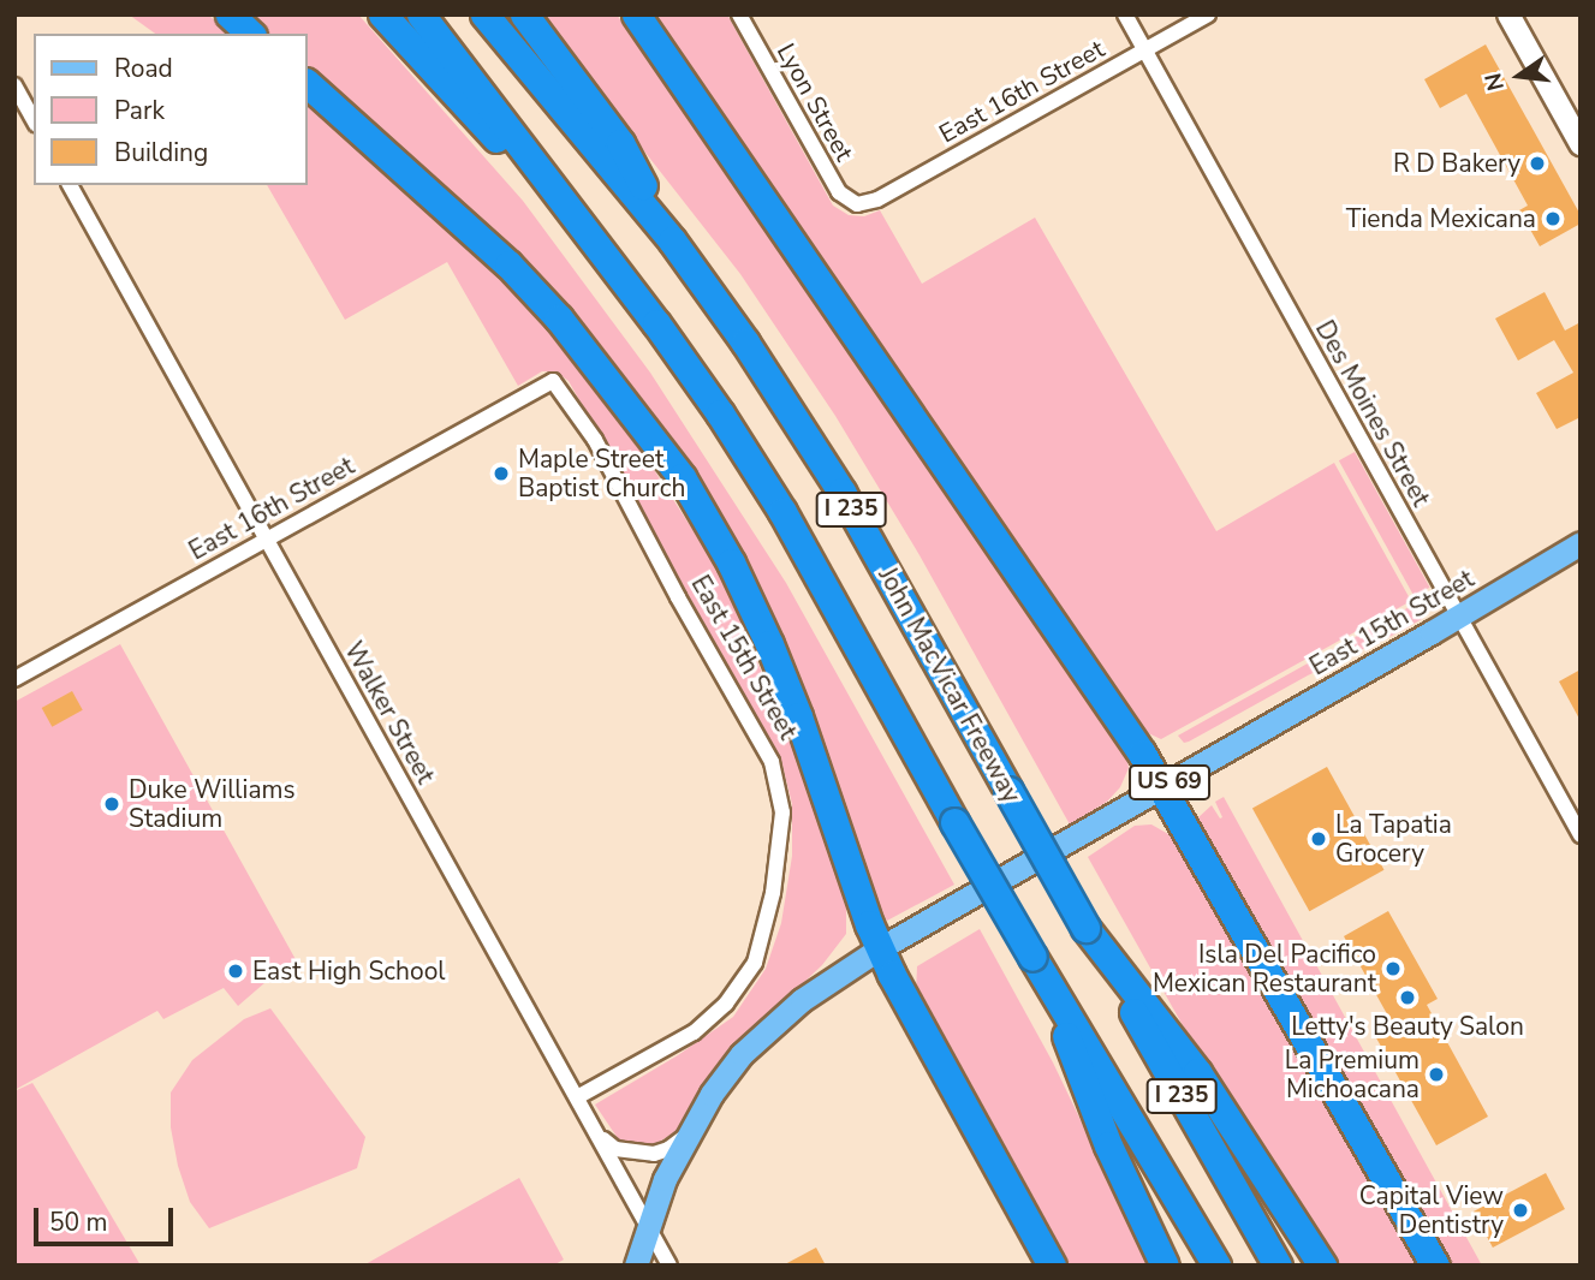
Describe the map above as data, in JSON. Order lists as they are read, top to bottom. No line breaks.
{"streets":{"highway":["I 235","John MacVicar Freeway"],"main road":["East 15th Street","US 69"],"street":["East 16th Street","Lyon Street","Des Moines Street","Walker Street"]},"crossings":[["East 16th Street","Lyon Street"],["East 16th Street","Des Moines Street"],["East 16th Street","East 15th Street"],["East 16th Street","Walker Street"],["Des Moines Street","East 15th Street"],["East 15th Street","Walker Street"],["East 15th Street","US 69"],["Walker Street","US 69"]],"places":["R D Bakery","Tienda Mexicana","Maple Street Baptist Church","Duke Williams Stadium","La Tapatia Grocery","Isla Del Pacifico Mexican Restaurant","East High School","Letty's Beauty Salon","La Premium Michoacana","Capital View Dentistry"],"legend":["Road","Park","Building"],"scale_bar":"50 m","north":"left"}
